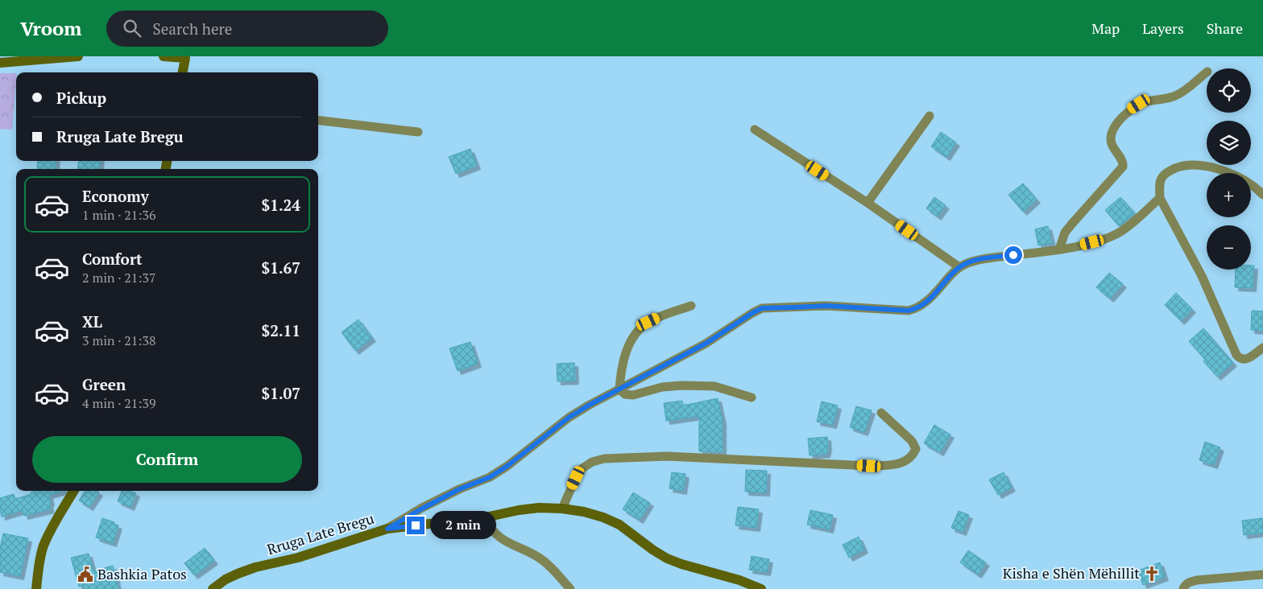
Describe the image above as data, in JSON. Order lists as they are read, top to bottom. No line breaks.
{"streets":{"main road":["Rruga Late Bregu"]},"places":{"church":["Kisha e Shën Mëhillit"],"public building":["Bashkia Patos"]},"page":{"header":"Vroom","search":"Search here","nav":["Map","Layers","Share"],"map_buttons":["+","−"],"banner":["Pickup","Rruga Late Bregu"],"list":[{"name":"Economy","note":"1 min · 21:36","value":"$1.24"},{"name":"Comfort","note":"2 min · 21:37","value":"$1.67"},{"name":"XL","note":"3 min · 21:38","value":"$2.11"},{"name":"Green","note":"4 min · 21:39","value":"$1.07"}],"buttons":"Confirm","bubble":"2 min"}}
